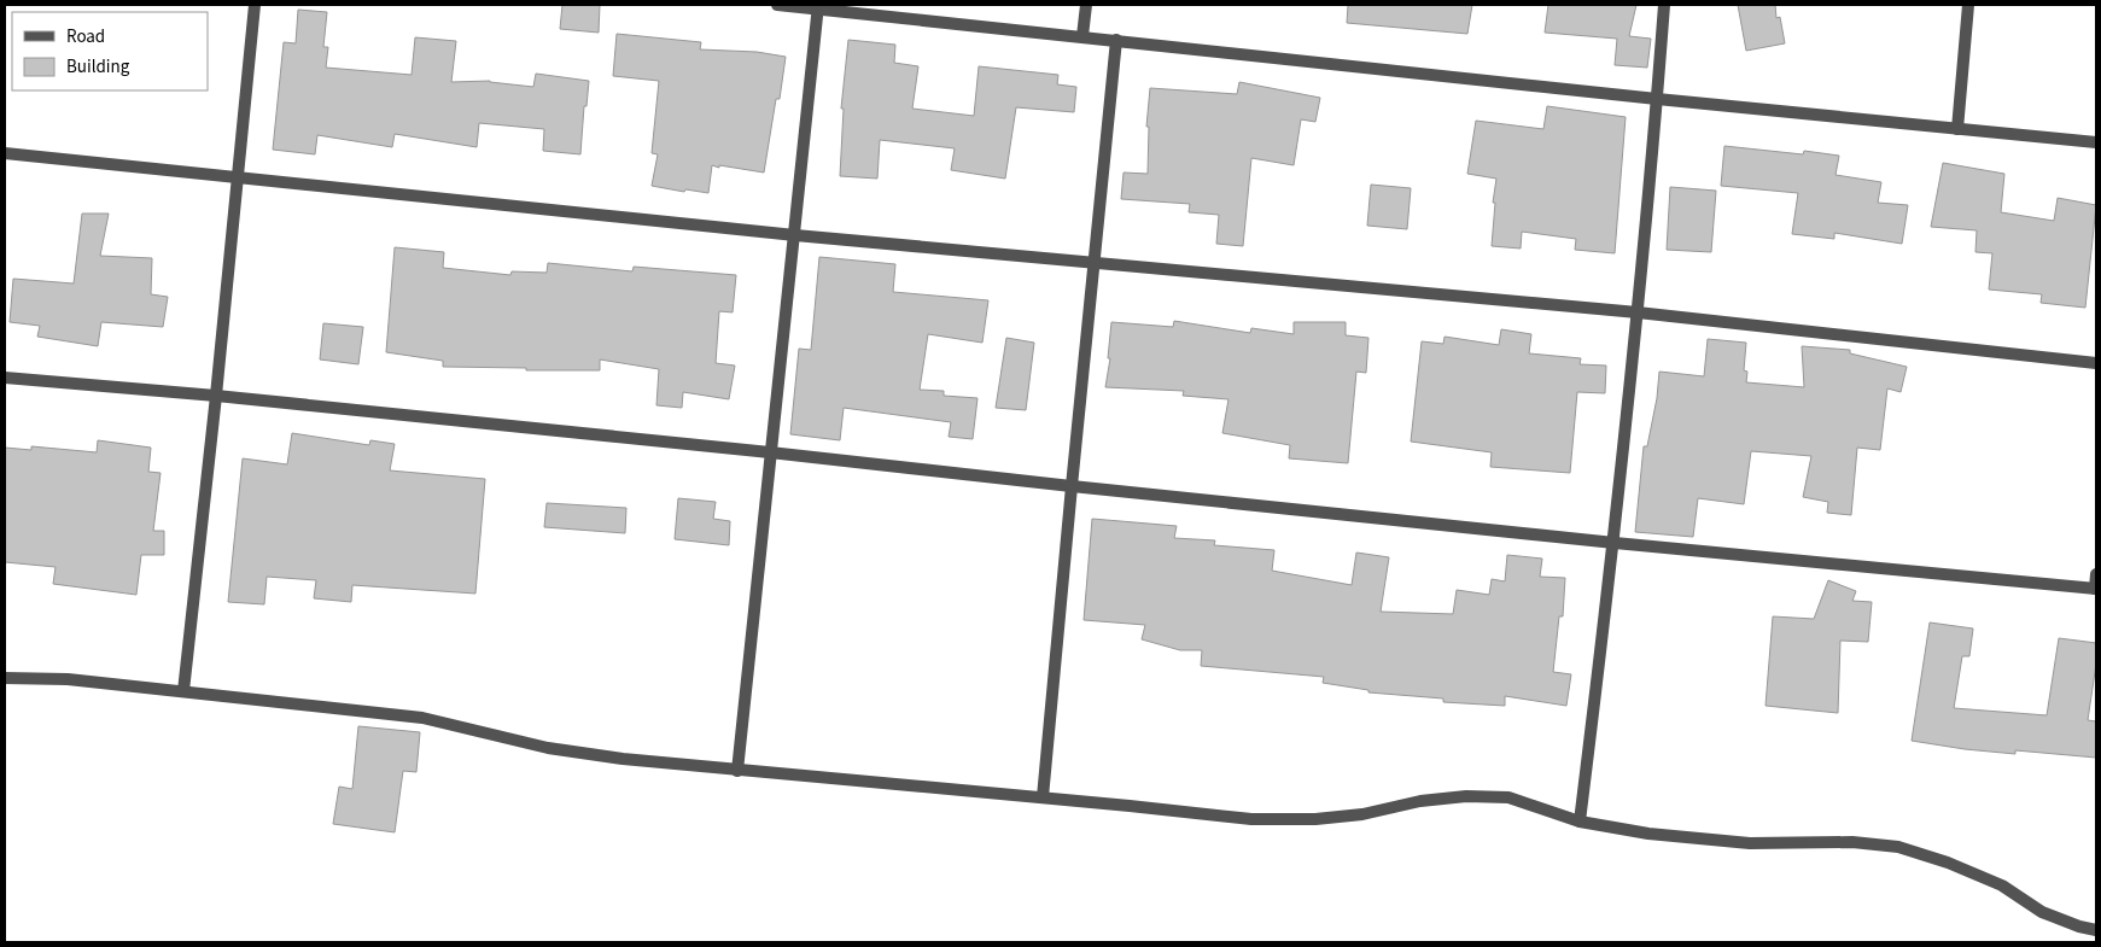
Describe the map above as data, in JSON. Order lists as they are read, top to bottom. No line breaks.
{"legend":["Road","Building"]}
